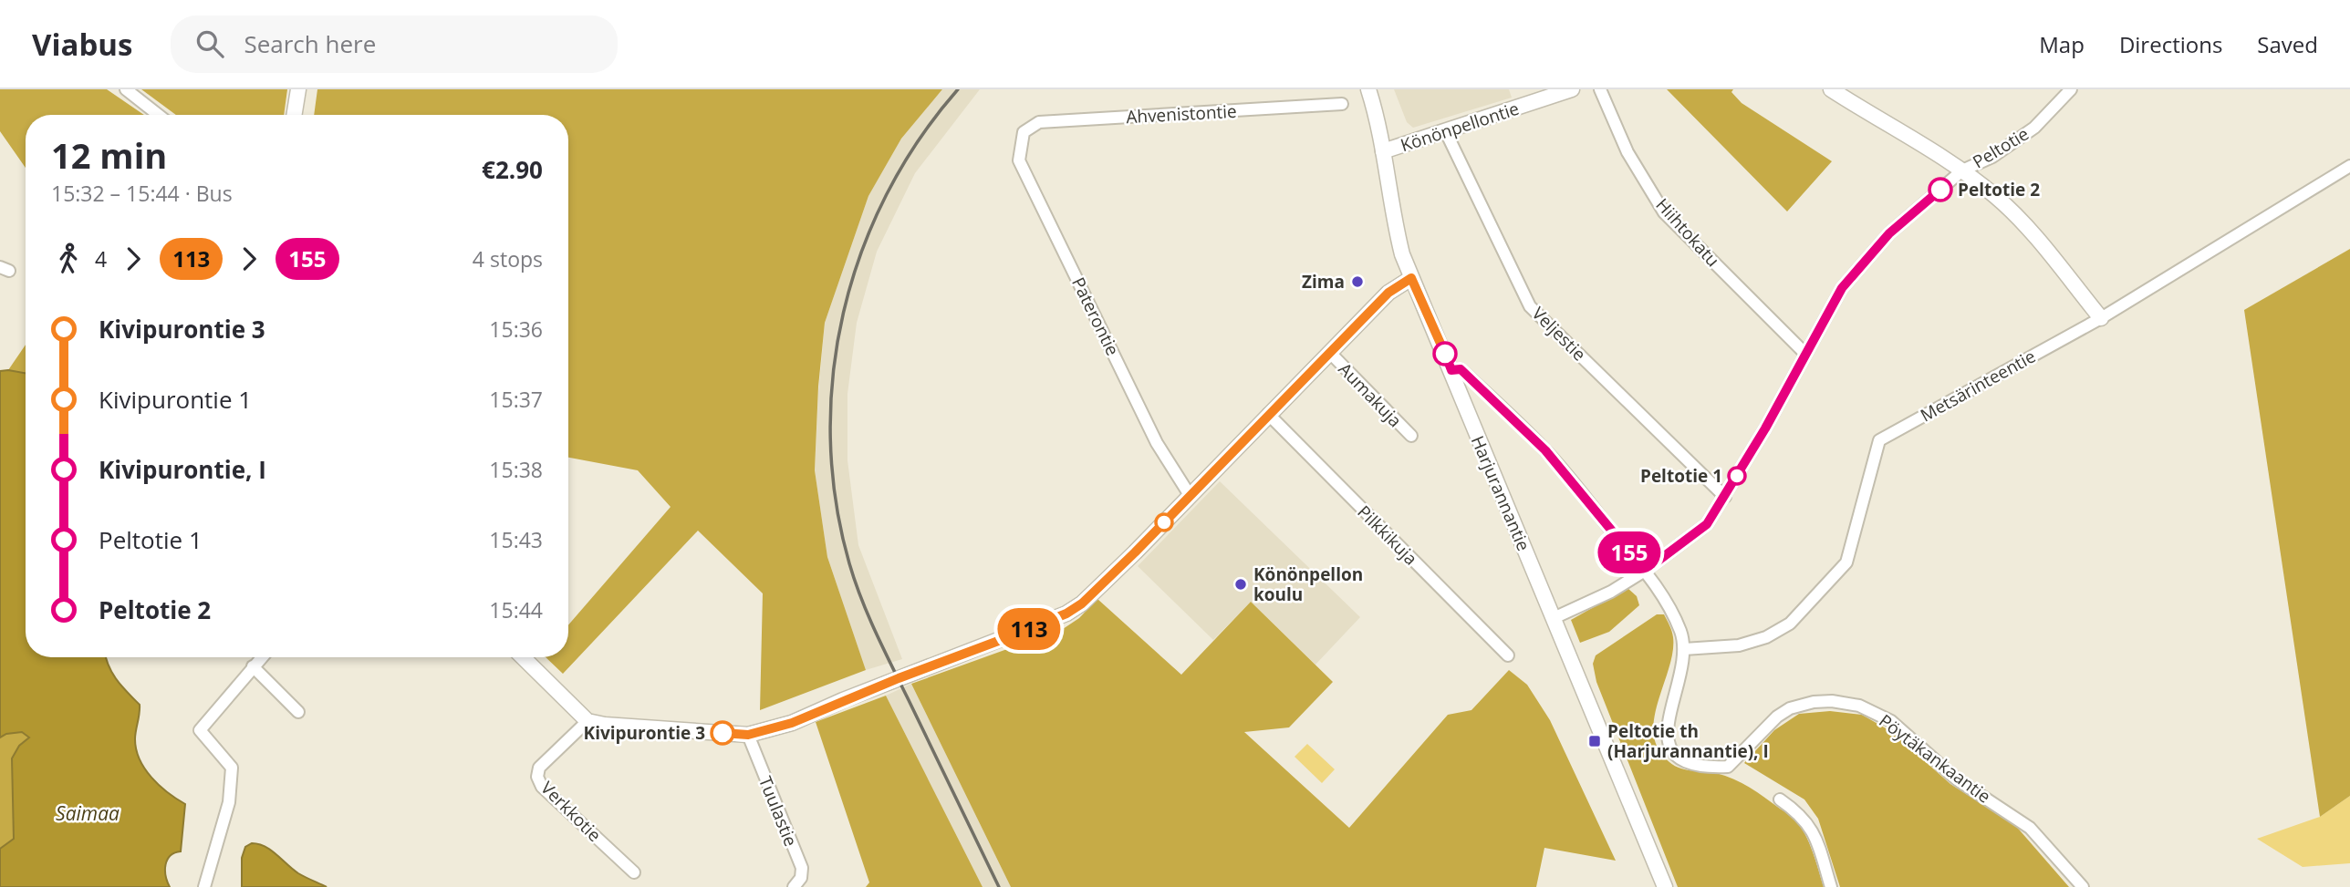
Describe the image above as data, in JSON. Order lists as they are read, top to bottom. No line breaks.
{"streets":{"street":["Ahvenistontie","Könönpellontie","Peltotie","Hiihtokatu","Paterontie","Veljestie","Metsärinteentie","Aumakuja","Harjurannantie","Pilkkikuja","Pöytäkankaantie","Verkkotie","Tuulastie"]},"crossings":[["Ahvenistontie","Paterontie"],["Könönpellontie","Veljestie"],["Könönpellontie","Harjurannantie"],["Peltotie","Hiihtokatu"],["Peltotie","Veljestie"],["Peltotie","Harjurannantie"],["Peltotie","Pöytäkankaantie"],["Metsärinteentie","Pöytäkankaantie"],["Harjurannantie","Pöytäkankaantie"]],"water":["Saimaa"],"places":{"other":["Peltotie 2","Zima","Peltotie 1","Könönpellon koulu","Kivipurontie 3"],"transit":["Peltotie th (Harjurannantie), I"]},"lines":["bus line 155","bus line 113"],"page":{"header":"Viabus","search":"Search here","nav":["Map","Directions","Saved"],"on_map":["113","155"],"heading":["12 min","15:32 – 15:44 · Bus","€2.90"],"legs":["4","113","155","4 stops"],"list":[{"name":"Kivipurontie 3","value":"15:36"},{"name":"Kivipurontie 1","value":"15:37"},{"name":"Kivipurontie, I","value":"15:38"},{"name":"Peltotie 1","value":"15:43"},{"name":"Peltotie 2","value":"15:44"}]}}
